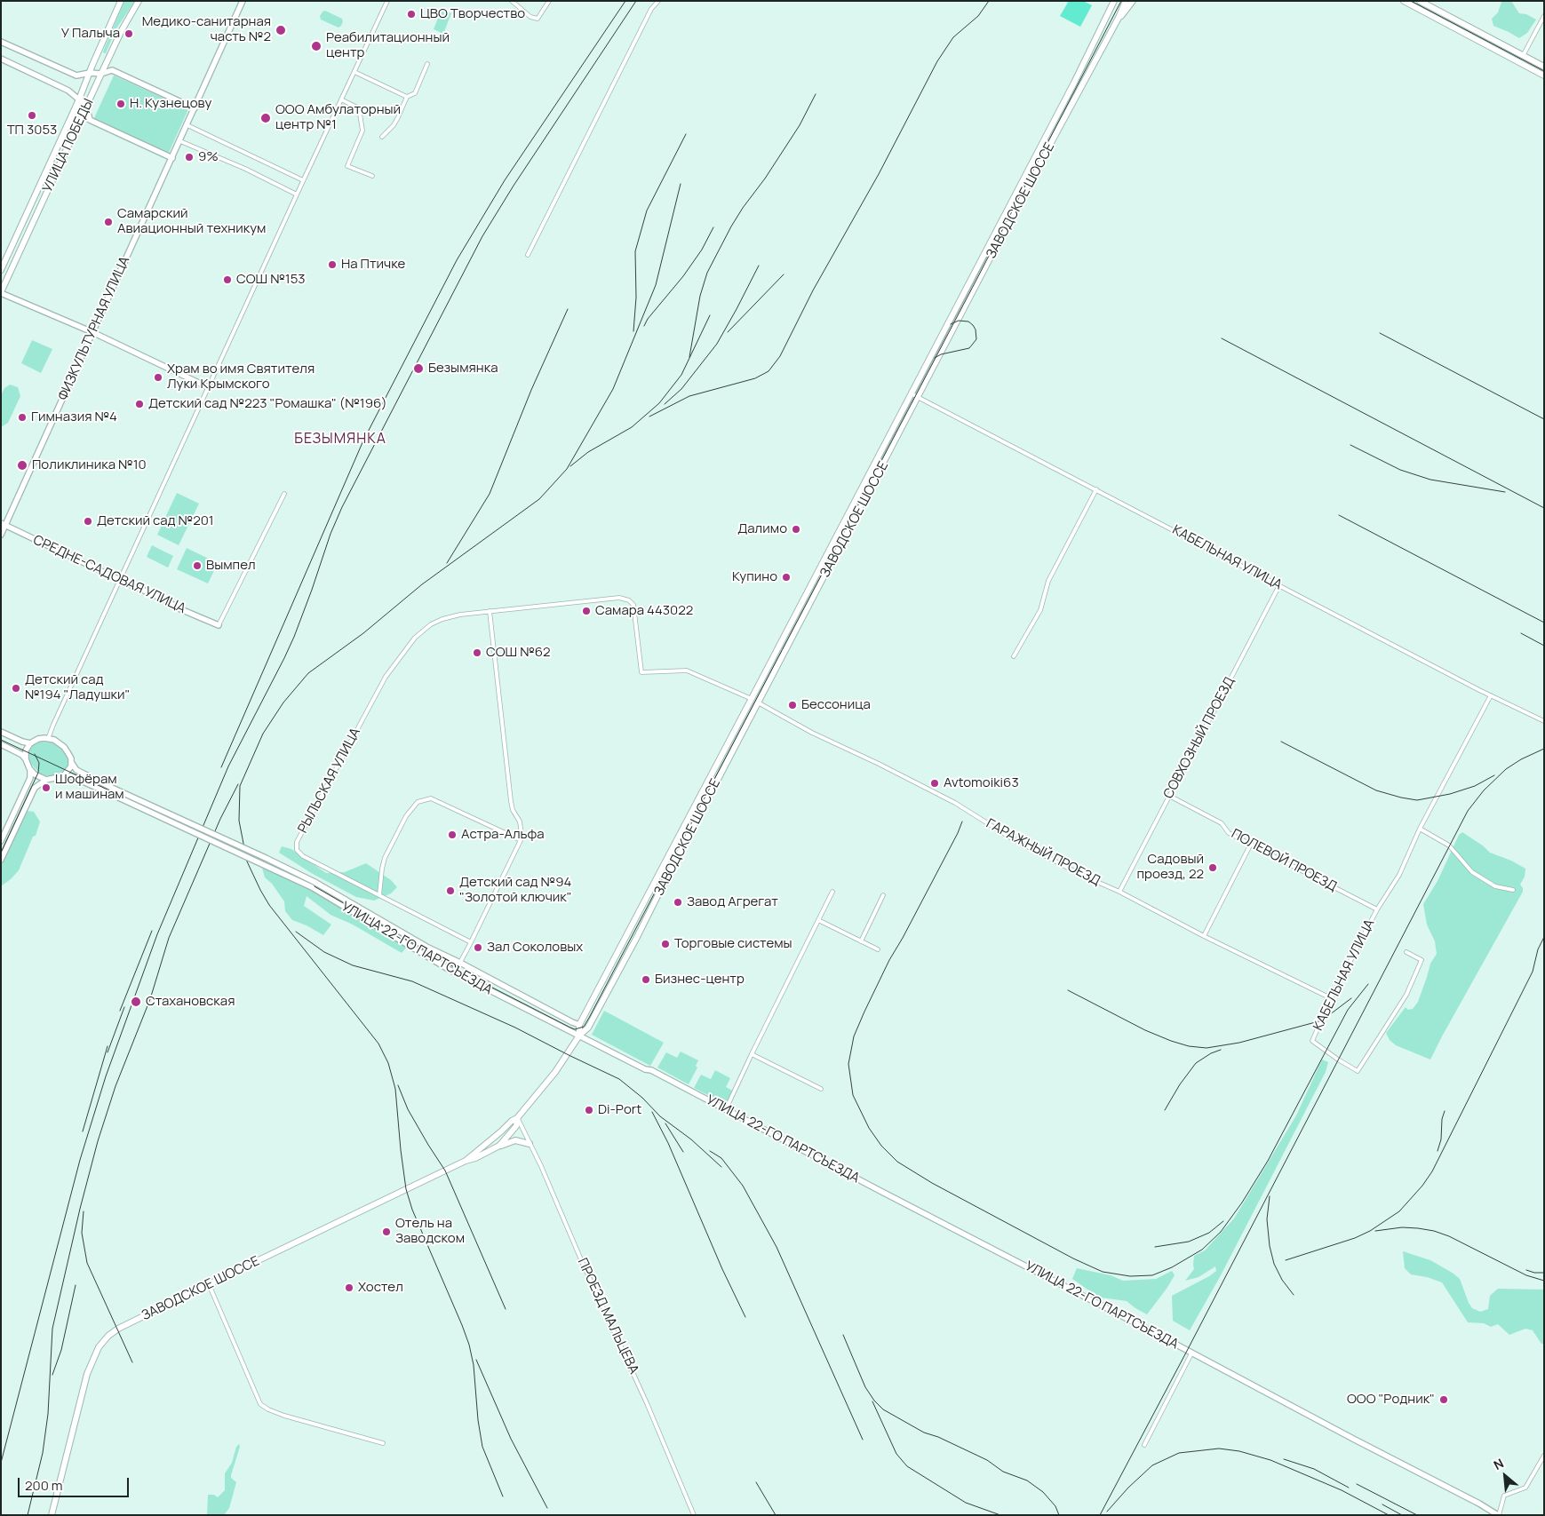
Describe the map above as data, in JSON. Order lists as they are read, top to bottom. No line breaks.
{"streets":{"main road":["УЛИЦА ПОБЕДЫ","ЗАВОДСКОЕ ШОССЕ"],"street":["ФИЗКУЛЬТУРНАЯ УЛИЦА","КАБЕЛЬНАЯ УЛИЦА","СРЕДНЕ-САДОВАЯ УЛИЦА","СОВХОЗНЫЙ ПРОЕЗД","РЫЛЬСКАЯ УЛИЦА","ГАРАЖНЫЙ ПРОЕЗД","ПОЛЕВОЙ ПРОЕЗД","УЛИЦА 22-ГО ПАРТСЪЕЗДА","ПРОЕЗД МАЛЬЦЕВА"]},"crossings":[["ЗАВОДСКОЕ ШОССЕ","КАБЕЛЬНАЯ УЛИЦА"],["ЗАВОДСКОЕ ШОССЕ","РЫЛЬСКАЯ УЛИЦА"],["ЗАВОДСКОЕ ШОССЕ","ГАРАЖНЫЙ ПРОЕЗД"],["ЗАВОДСКОЕ ШОССЕ","УЛИЦА 22-ГО ПАРТСЪЕЗДА"],["ЗАВОДСКОЕ ШОССЕ","ПРОЕЗД МАЛЬЦЕВА"],["ФИЗКУЛЬТУРНАЯ УЛИЦА","СРЕДНЕ-САДОВАЯ УЛИЦА"],["КАБЕЛЬНАЯ УЛИЦА","СОВХОЗНЫЙ ПРОЕЗД"],["КАБЕЛЬНАЯ УЛИЦА","ГАРАЖНЫЙ ПРОЕЗД"],["КАБЕЛЬНАЯ УЛИЦА","ПОЛЕВОЙ ПРОЕЗД"],["СОВХОЗНЫЙ ПРОЕЗД","ГАРАЖНЫЙ ПРОЕЗД"],["СОВХОЗНЫЙ ПРОЕЗД","ПОЛЕВОЙ ПРОЕЗД"]],"districts":["БЕЗЫМЯНКА"],"places":["ЦВО Творчество","Медико-санитарная часть №2","У Палыча","Реабилитационный центр","Н. Кузнецову","ТП 3053","ООО Амбулаторный центр №1","9%","Самарский Авиационный техникум","На Птичке","СОШ №153","Безымянка","Храм во имя Святителя Луки Крымского","Детский сад №223 \"Ромашка\" (№196)","Гимназия №4","Поликлиника №10","Детский сад №201","Далимо","Вымпел","Купино","Самара 443022","СОШ №62","Детский сад №194 \"Ладушки\"","Бессоница","Avtomoiki63","Шофёрам и машинам","Астра-Альфа","Садовый проезд, 22","Детский сад №94 \"Золотой ключик\"","Завод Агрегат","Торговые системы","Зал Соколовых","Бизнес-центр","Стахановская","Di-Port","Отель на Заводском","Хостел","ООО \"Родник\""],"scale_bar":"200 m","north":"top left"}
